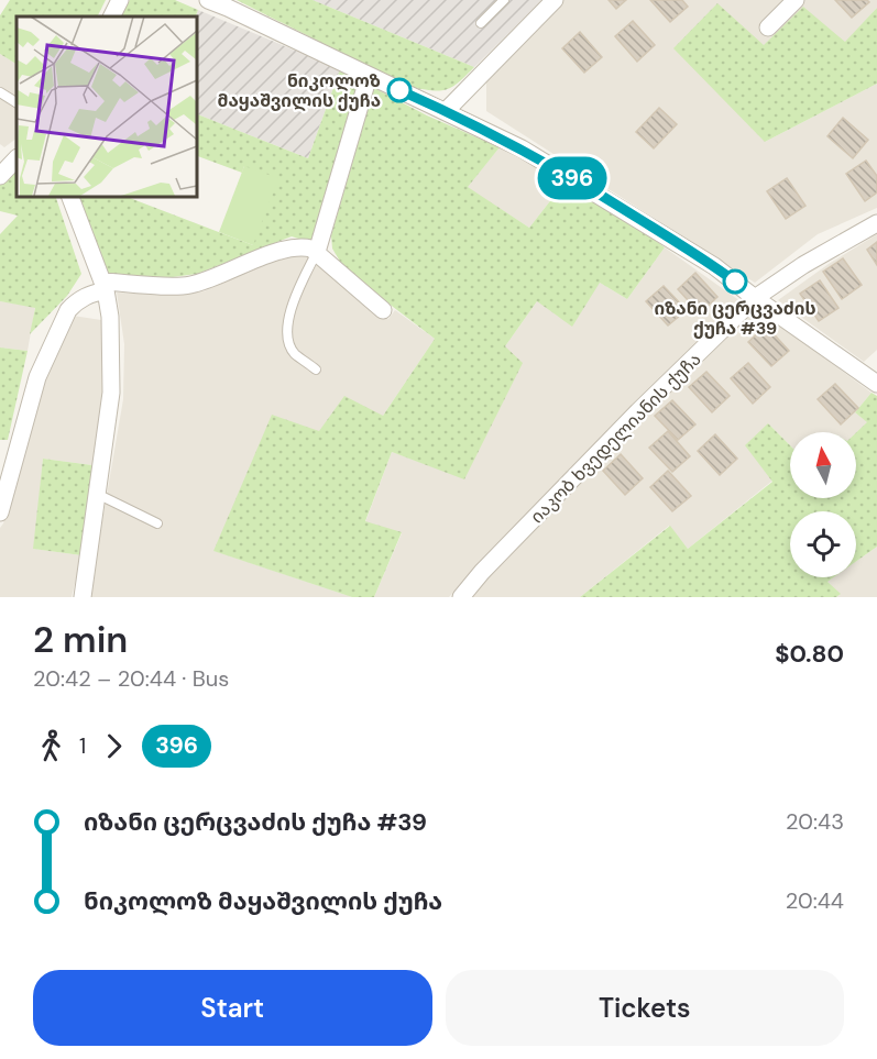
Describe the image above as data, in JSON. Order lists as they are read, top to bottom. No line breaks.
{"streets":{"street":["იაკობ ხვედელიანის ქუჩა"]},"places":["ნიკოლოზ მაყაშვილის ქუჩა","იზანი ცერცვაძის ქუჩა #39"],"lines":["bus line 396"],"north":"top","page":{"on_map":"396","heading":["2 min","20:42 – 20:44 · Bus","$0.80"],"legs":["1","396"],"list":[{"name":"იზანი ცერცვაძის ქუჩა #39","value":"20:43"},{"name":"ნიკოლოზ მაყაშვილის ქუჩა","value":"20:44"}],"buttons":["Start","Tickets"]}}
